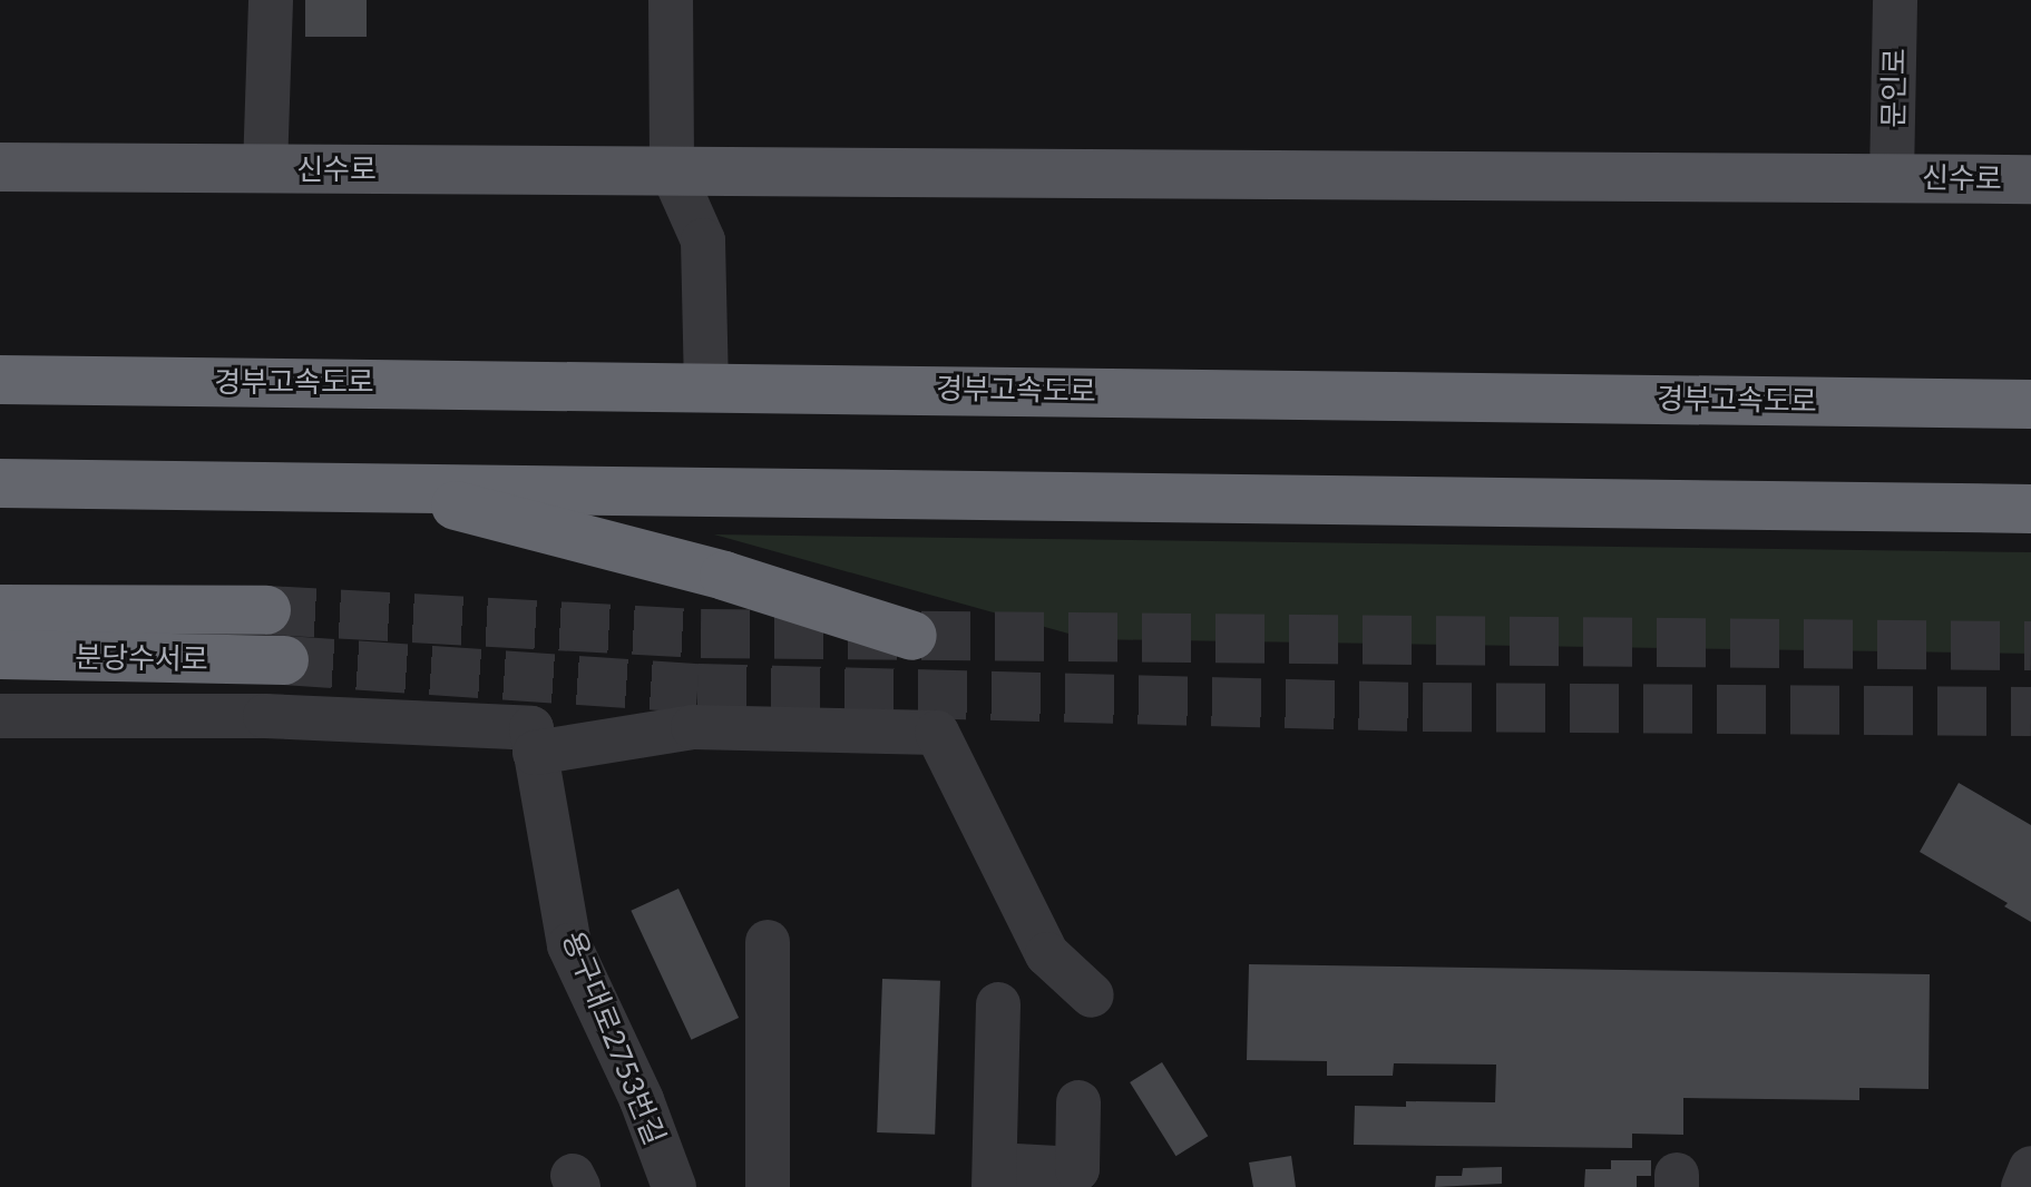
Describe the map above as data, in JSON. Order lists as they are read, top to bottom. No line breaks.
{"streets":{"highway":["경부고속도로","분당수서로"],"main road":["신수로"],"street":["문인로","용구대로2753번길"]},"crossings":[["문인로","신수로"]]}
